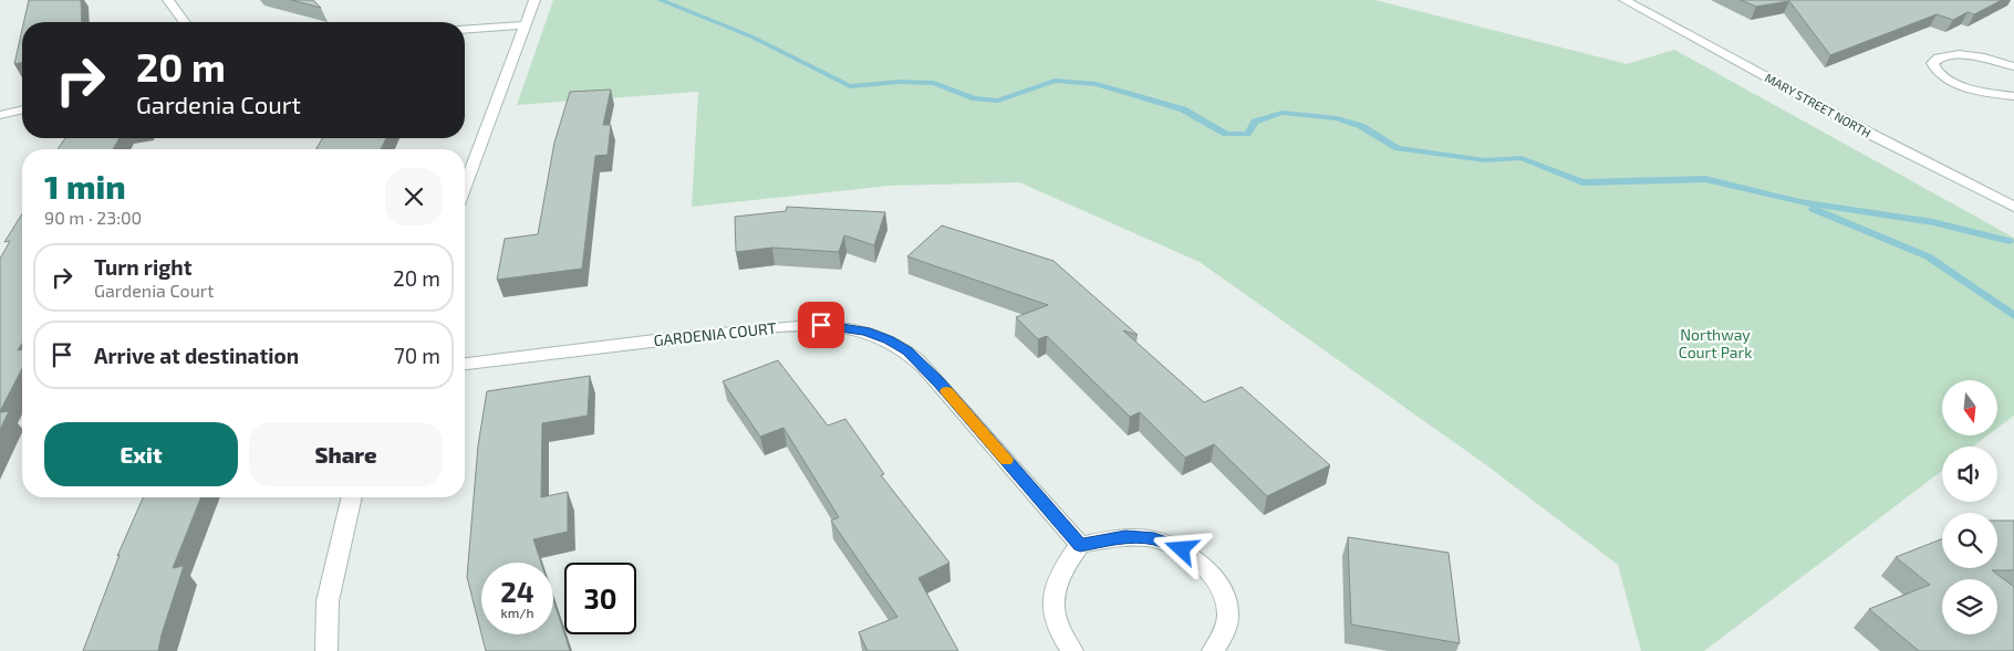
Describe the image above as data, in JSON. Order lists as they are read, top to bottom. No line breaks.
{"streets":{"street":["MARY STREET NORTH","GARDENIA COURT"]},"parks":["Northway Court Park"],"north":"bottom","page":{"turn":["20 m","Gardenia Court"],"heading":["1 min","90 m · 23:00"],"list":[{"name":"Turn right","note":"Gardenia Court","value":"20 m"},{"name":"Arrive at destination","value":"70 m"}],"buttons":["Exit","Share"],"speed":"24 km/h","limit":"30"}}
